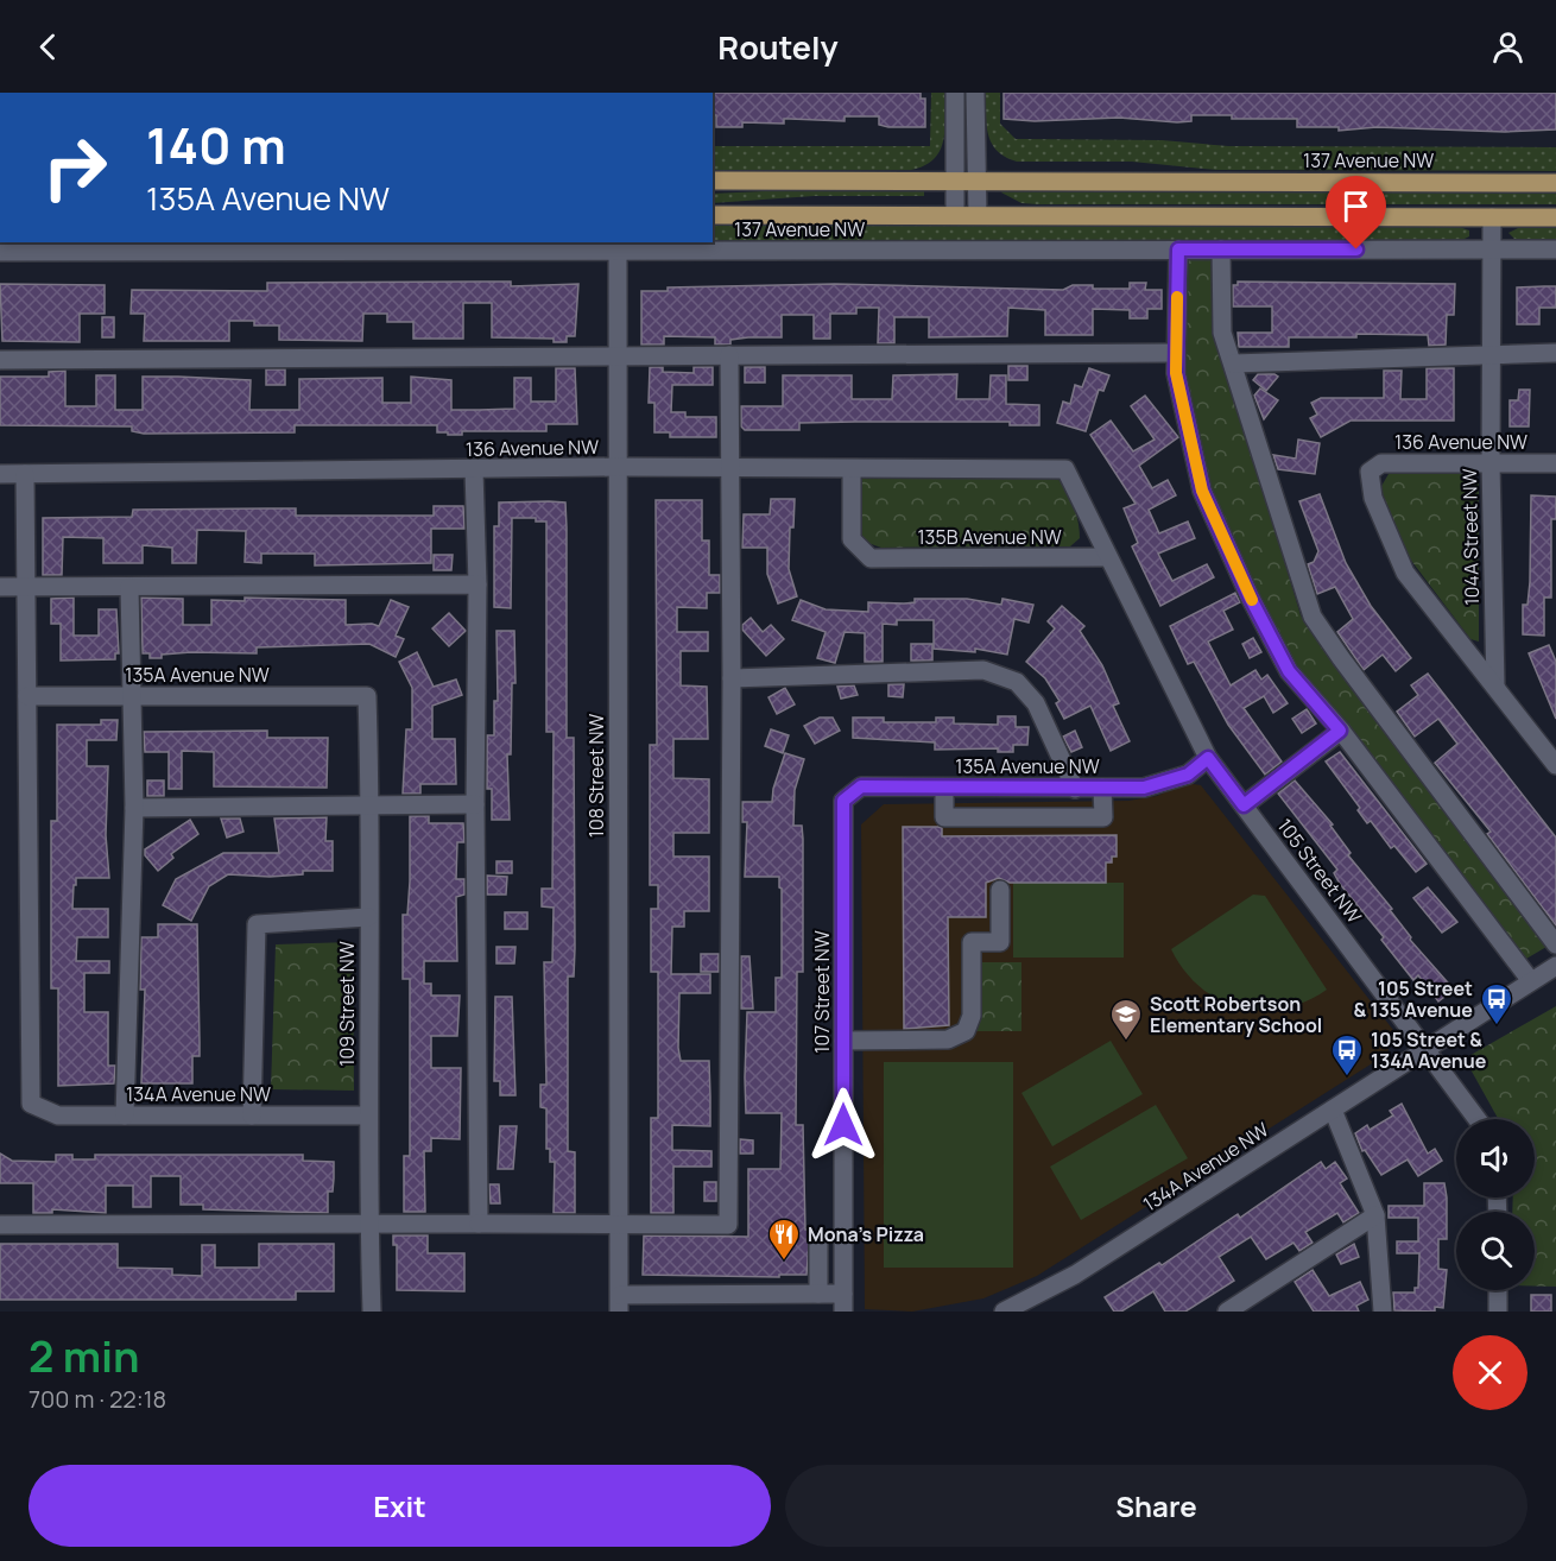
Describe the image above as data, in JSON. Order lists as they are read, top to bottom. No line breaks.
{"streets":{"main road":["137 Avenue NW"],"street":["136 Avenue NW","135B Avenue NW","104A Street NW","135A Avenue NW","108 Street NW","105 Street NW","107 Street NW","109 Street NW","134A Avenue NW"]},"crossings":[["137 Avenue NW","104A Street NW"],["137 Avenue NW","108 Street NW"],["136 Avenue NW","135B Avenue NW"],["136 Avenue NW","104A Street NW"],["136 Avenue NW","108 Street NW"],["136 Avenue NW","105 Street NW"],["135B Avenue NW","105 Street NW"],["135A Avenue NW","105 Street NW"],["135A Avenue NW","107 Street NW"],["135A Avenue NW","109 Street NW"],["135A Avenue NW","134A Avenue NW"],["105 Street NW","134A Avenue NW"],["109 Street NW","134A Avenue NW"]],"places":{"bus stop":["105 Street & 135 Avenue","105 Street & 134A Avenue"],"school or university":["Scott Robertson Elementary School"],"restaurant":["Mona's Pizza"]},"page":{"header":"Routely","turn":["140 m","135A Avenue NW"],"heading":["2 min","700 m · 22:18"],"buttons":["Exit","Share"]}}
